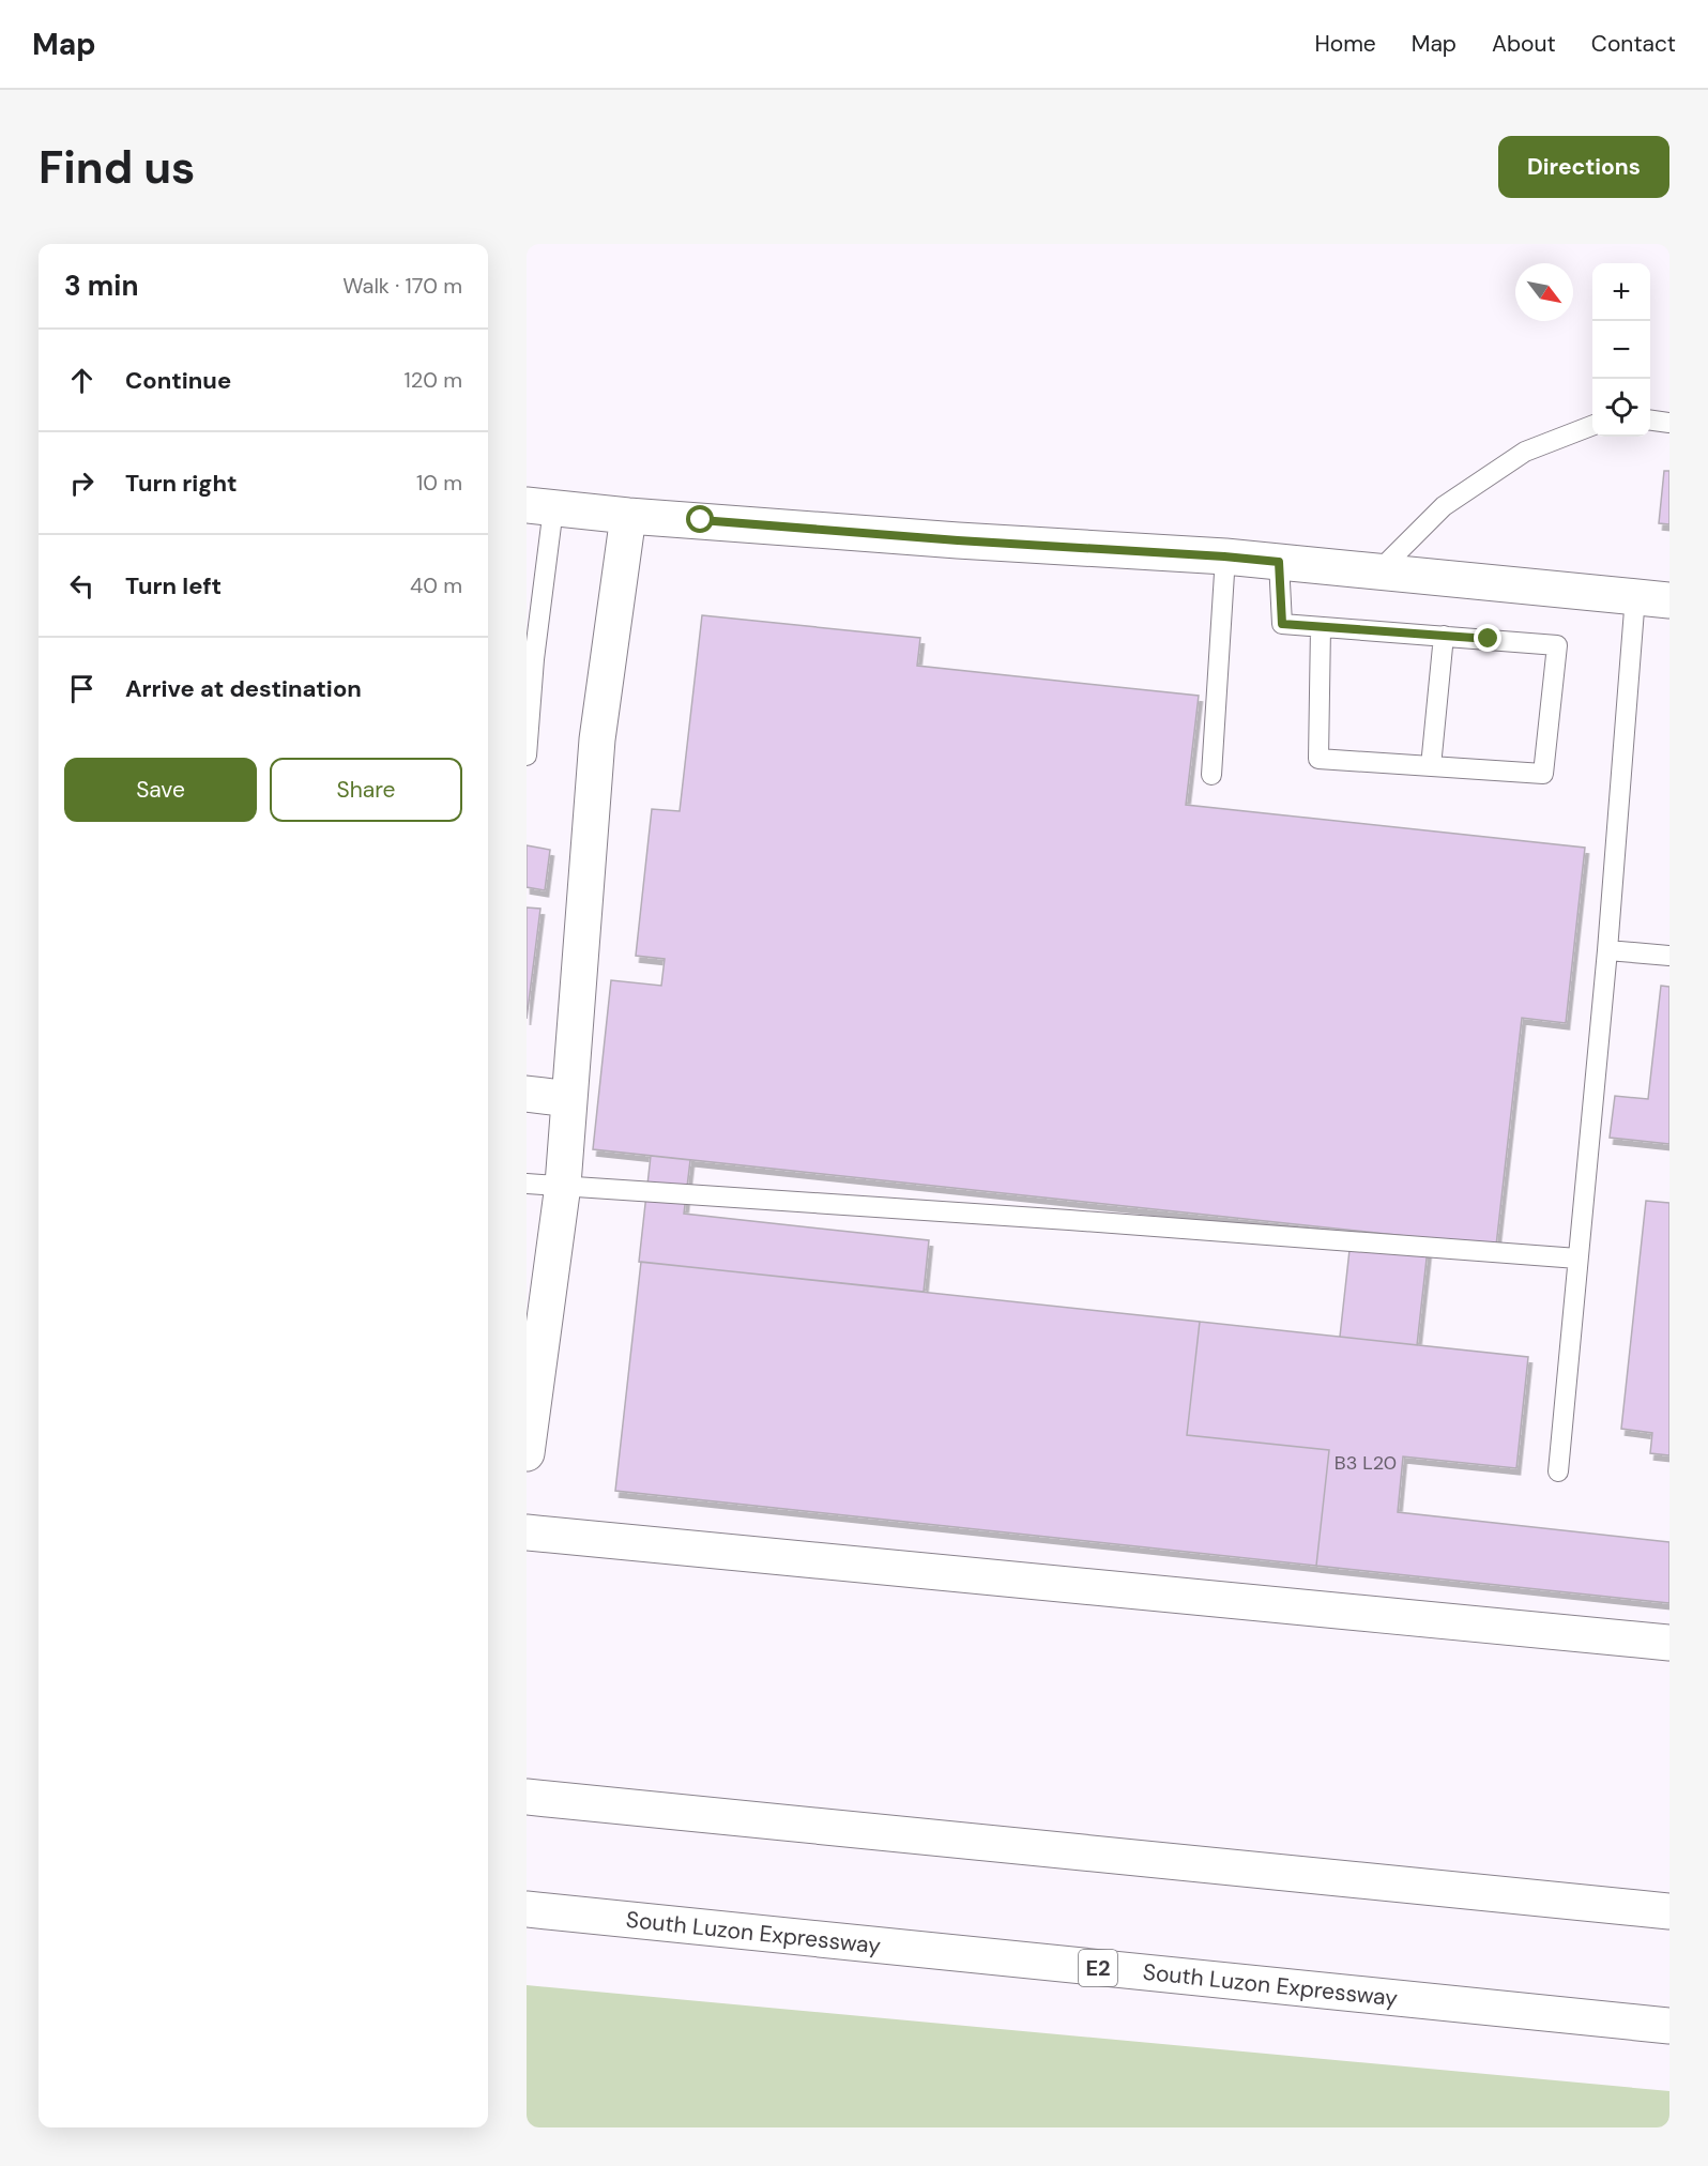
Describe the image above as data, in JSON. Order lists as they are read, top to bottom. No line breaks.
{"streets":{"main road":["South Luzon Expressway","E2"]},"house_numbers":["B3 L20"],"north":"bottom right","page":{"header":"Map","nav":["Home","Map","About","Contact"],"buttons":["Directions",["Save","Share"]],"title":"Find us","heading":["3 min","Walk · 170 m"],"map_buttons":["+","−"],"list":[["Continue","120 m"],["Turn right","10 m"],["Turn left","40 m"],"Arrive at destination"]}}
